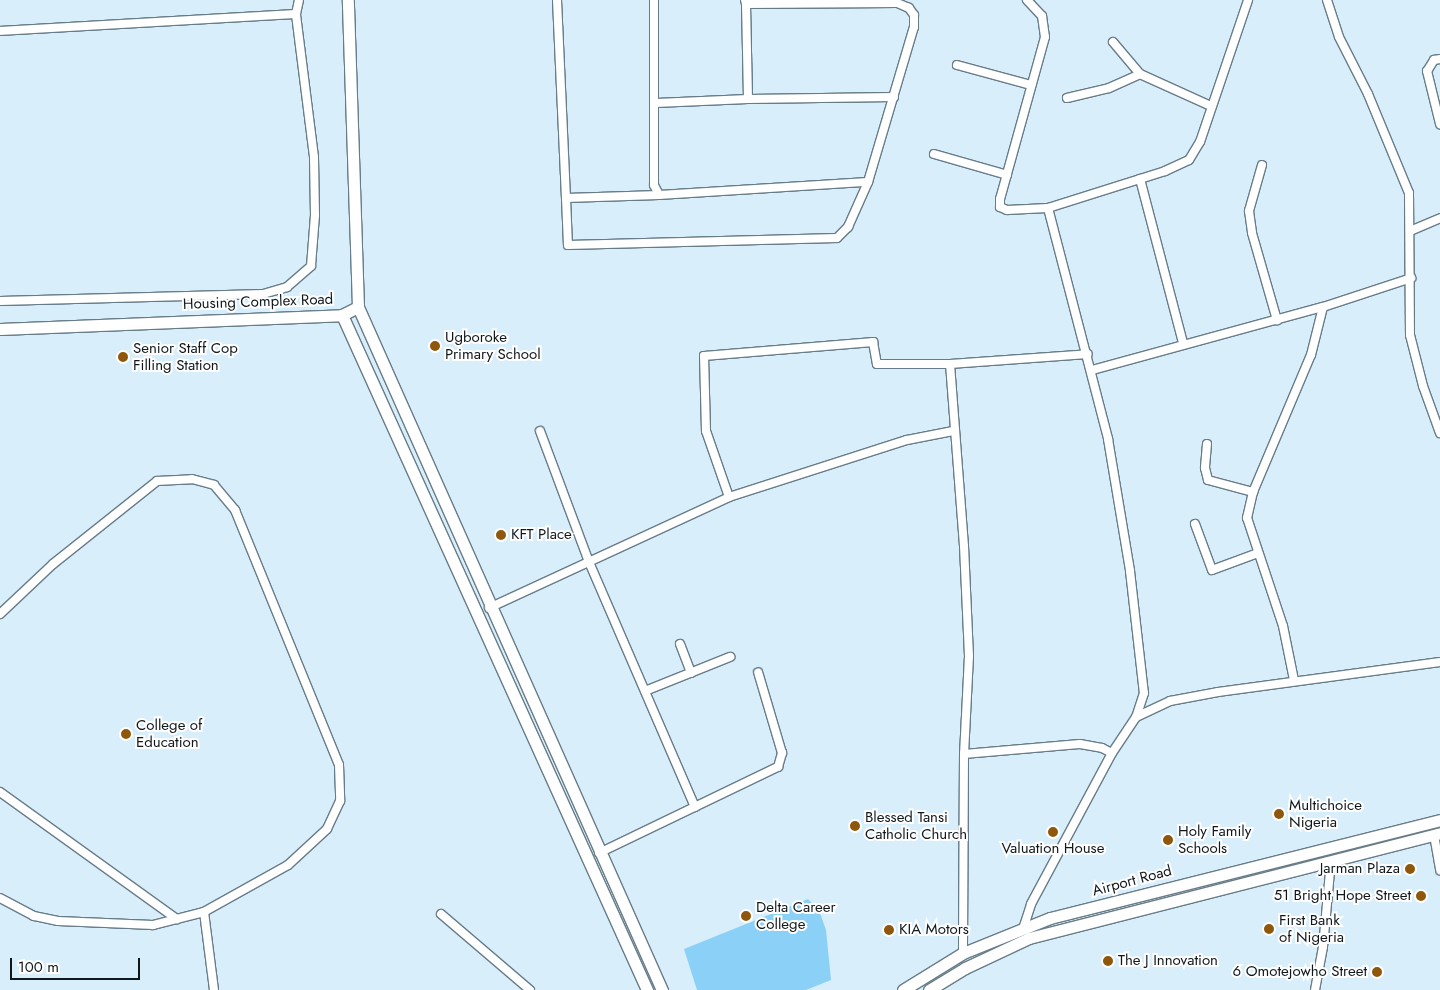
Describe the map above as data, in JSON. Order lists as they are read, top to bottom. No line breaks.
{"streets":{"street":["Housing Complex Road","Airport Road"]},"places":["Ugboroke Primary School","Senior Staff Cop Filling Station","KFT Place","College of Education","Multichoice Nigeria","Blessed Tansi Catholic Church","Valuation House","Holy Family Schools","Jarman Plaza","51 Bright Hope Street","Delta Career College","First Bank of Nigeria","KIA Motors","The J Innovation","6 Omotejowho Street"],"scale_bar":"100 m"}
